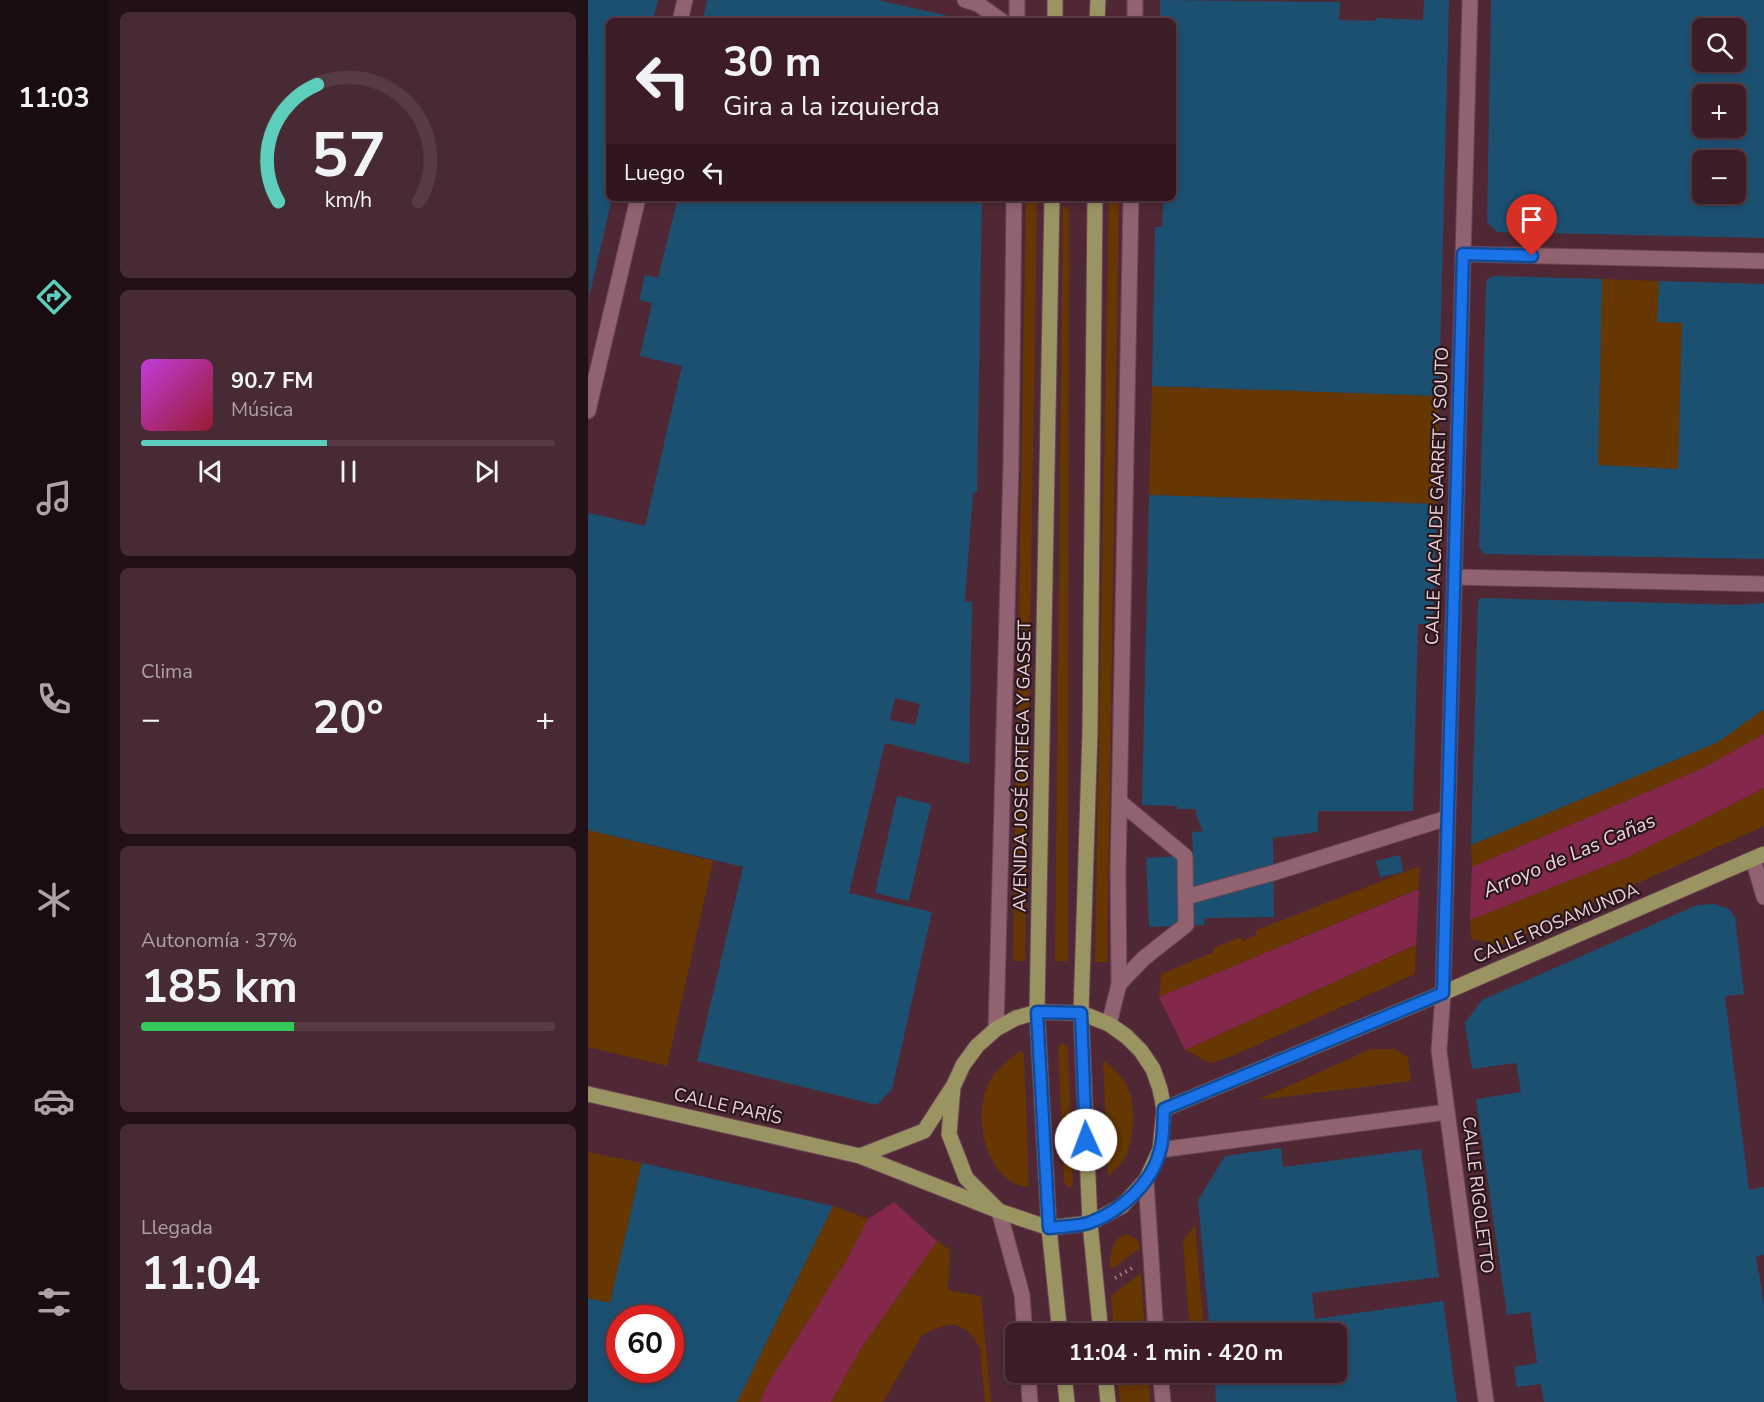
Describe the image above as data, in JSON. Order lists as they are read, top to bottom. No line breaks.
{"streets":{"main road":["AVENIDA JOSÉ ORTEGA Y GASSET","CALLE ROSAMUNDA","CALLE PARÍS"],"street":["CALLE ALCALDE GARRET Y SOUTO","CALLE RIGOLETTO"]},"crossings":[["CALLE ALCALDE GARRET Y SOUTO","CALLE ROSAMUNDA"],["CALLE ALCALDE GARRET Y SOUTO","CALLE RIGOLETTO"],["AVENIDA JOSÉ ORTEGA Y GASSET","CALLE PARÍS"],["CALLE ROSAMUNDA","CALLE RIGOLETTO"]],"water":["Arroyo de Las Cañas"],"page":{"tabs":"11:03","map_buttons":["+","−"],"turn":["30 m","Gira a la izquierda"],"then":"Luego","song":["90.7 FM","Música"],"tile":["Clima",["Autonomía · 37%","185 km"],["Llegada","11:04"]],"heat":["−","20°","+"],"limit":"60","trip":"11:04 · 1 min · 420 m","gauge":["57","km/h"]}}
